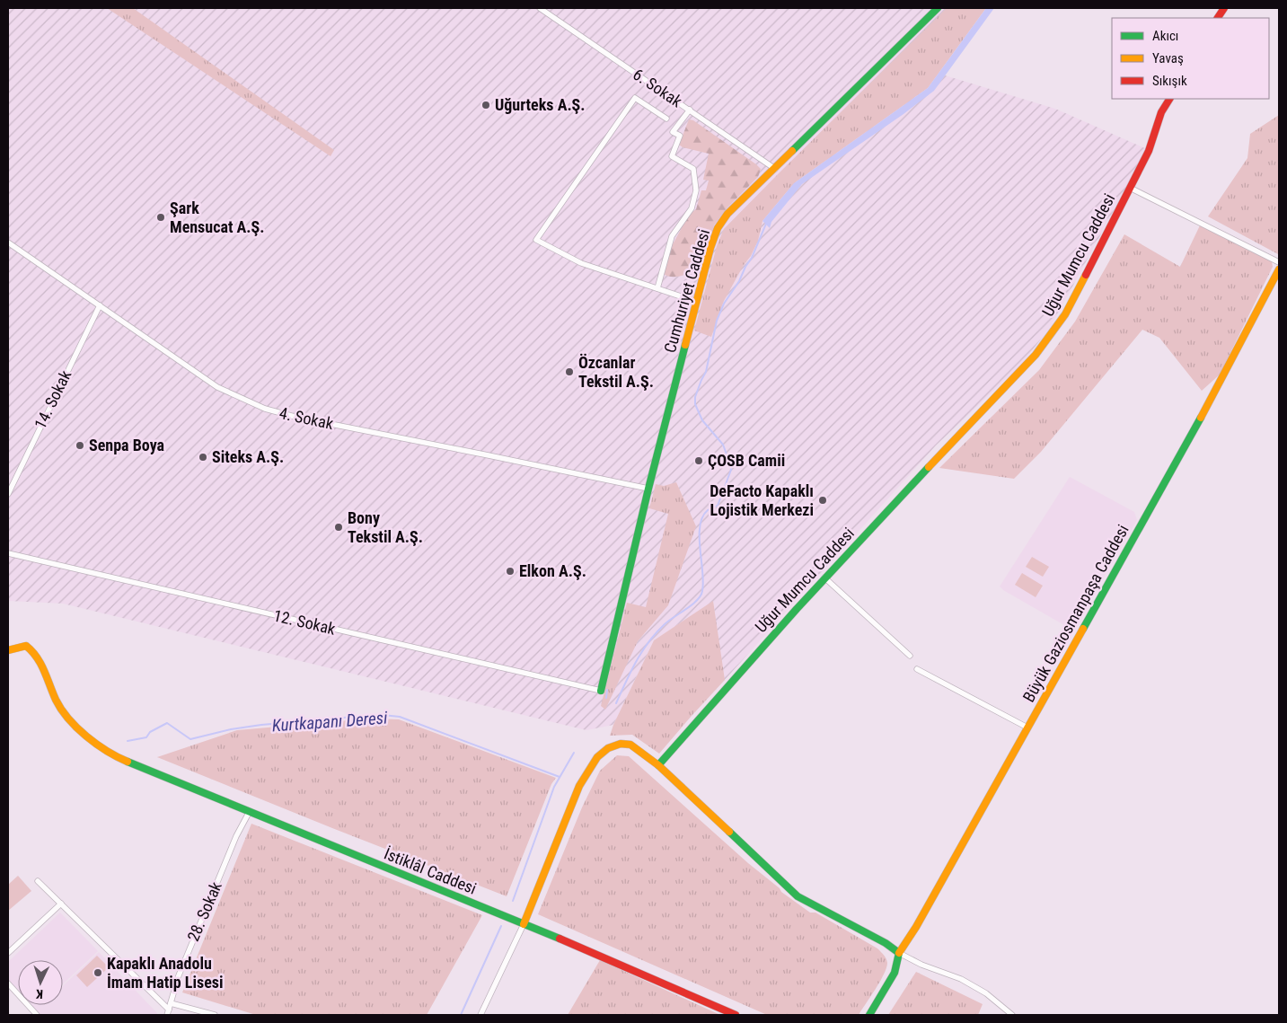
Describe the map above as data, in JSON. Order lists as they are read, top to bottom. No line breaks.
{"streets":{"street":["6. Sokak","Uğur Mumcu Caddesi","Cumhuriyet Caddesi","14. Sokak","4. Sokak","Büyük Gaziosmanpaşa Caddesi","12. Sokak","İstiklâl Caddesi","28. Sokak"]},"crossings":[["6. Sokak","Cumhuriyet Caddesi"],["Cumhuriyet Caddesi","4. Sokak"],["Cumhuriyet Caddesi","12. Sokak"],["14. Sokak","4. Sokak"],["İstiklâl Caddesi","28. Sokak"]],"water":["Kurtkapanı Deresi"],"places":["Uğurteks A.Ş.","Şark Mensucat A.Ş.","Özcanlar Tekstil A.Ş.","Senpa Boya","Siteks A.Ş.","ÇOSB Camii","DeFacto Kapaklı Lojistik Merkezi","Bony Tekstil A.Ş.","Elkon A.Ş.","Kapaklı Anadolu İmam Hatip Lisesi"],"legend":["Akıcı","Yavaş","Sıkışık"],"north":"bottom"}
